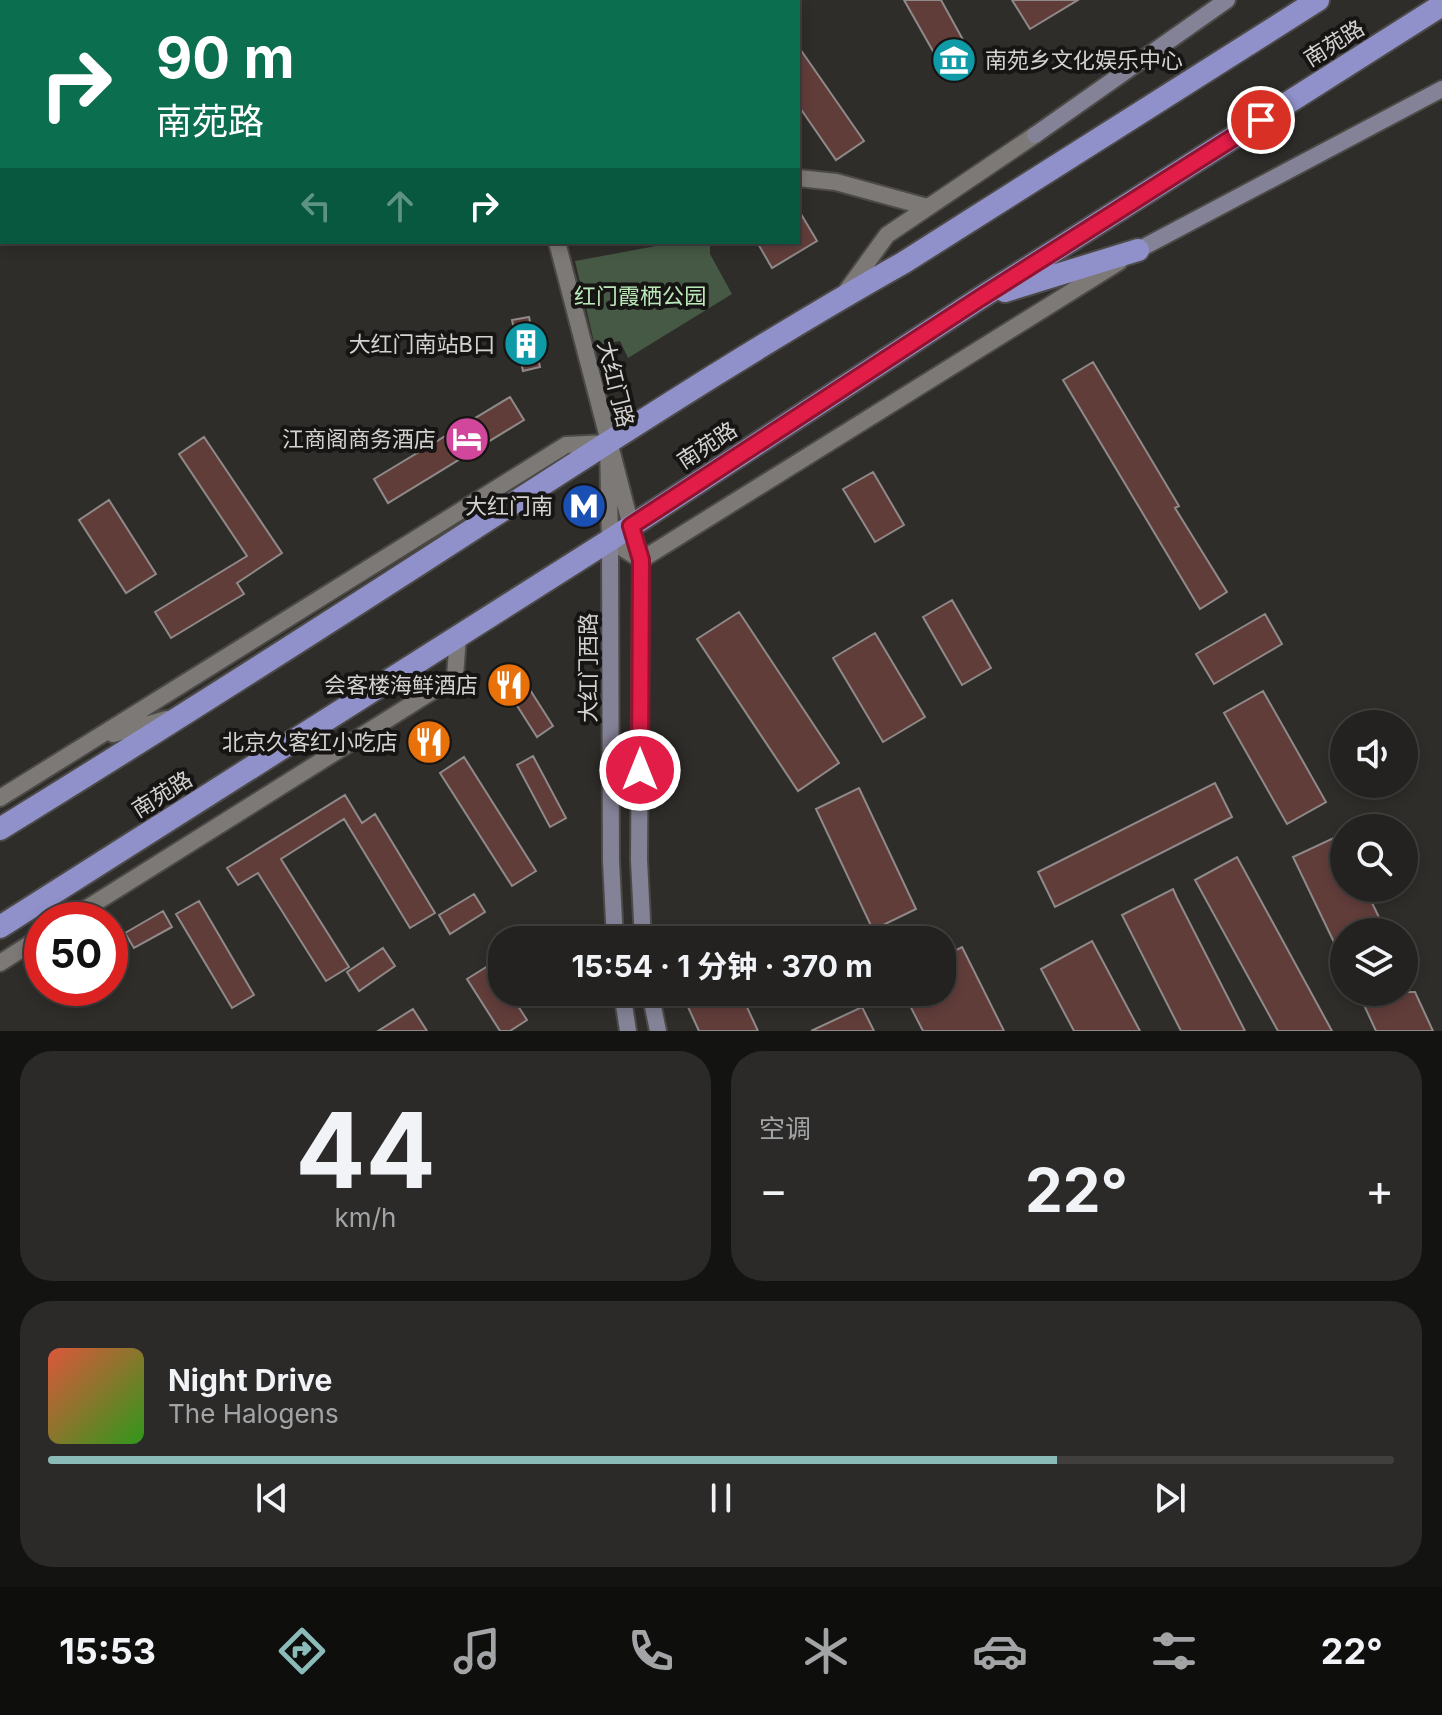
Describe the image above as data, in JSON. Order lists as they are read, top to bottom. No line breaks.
{"streets":{"highway":["南苑路"],"main road":["大红门西路"],"street":["大红门路"]},"crossings":[["南苑路","大红门路"],["南苑路","大红门西路"]],"parks":["红门霞栖公园"],"places":{"museum":["南苑乡文化娱乐中心"],"building":["大红门南站B口"],"hotel":["江商阁商务酒店"],"metro station":["大红门南"],"restaurant":["会客楼海鲜酒店","北京久客红小吃店"]},"page":{"turn":["90 m","南苑路"],"limit":"50","trip":"15:54 · 1 分钟 · 370 m","tile":[["44","km/h"],"空调"],"heat":["−","22°","+"],"song":["Night Drive","The Halogens"],"tabs":["15:53","22°"]}}
